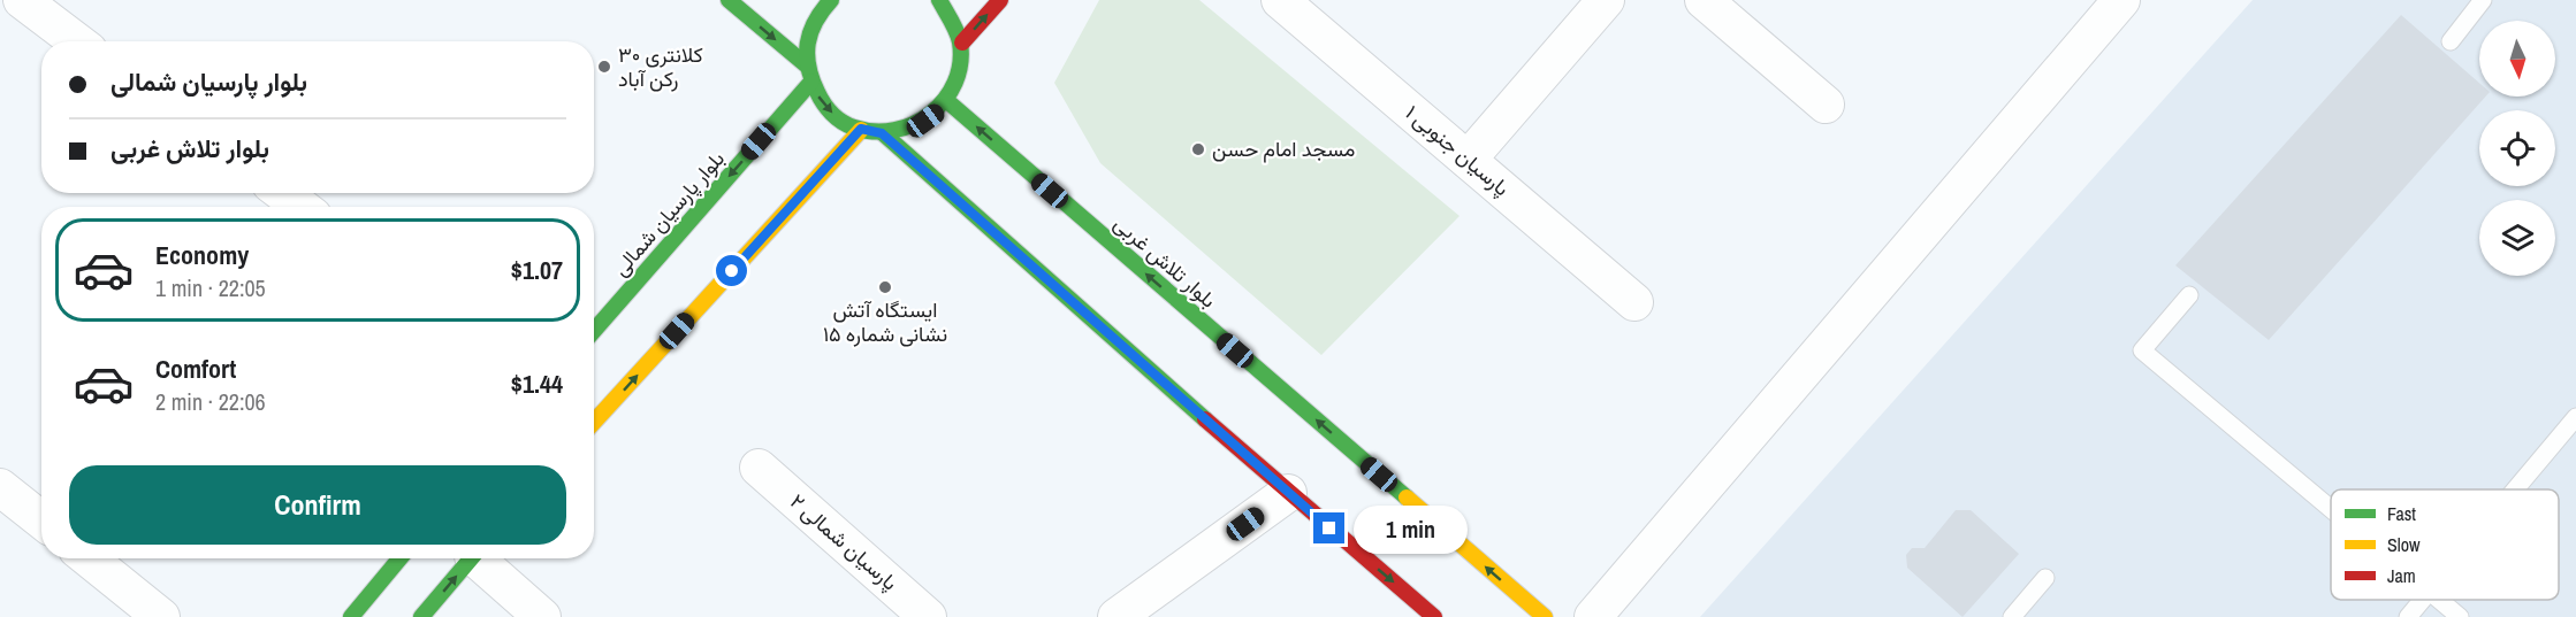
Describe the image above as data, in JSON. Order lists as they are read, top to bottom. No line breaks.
{"streets":{"street":["۱ پارسیان جنوبی","بلوار پارسیان شمالی","بلوار تلاش غربی","۲ پارسیان شمالی"]},"places":["کلانتری ۳۰ رکن آباد","مسجد امام حسن","ایستگاه آتش نشانی شماره ۱۵"],"legend":["Fast","Slow","Jam"],"north":"bottom","page":{"banner":["بلوار پارسیان شمالی","بلوار تلاش غربی"],"list":[{"name":"Economy","note":"1 min · 22:05","value":"$1.07"},{"name":"Comfort","note":"2 min · 22:06","value":"$1.44"}],"buttons":"Confirm","bubble":"1 min"}}
